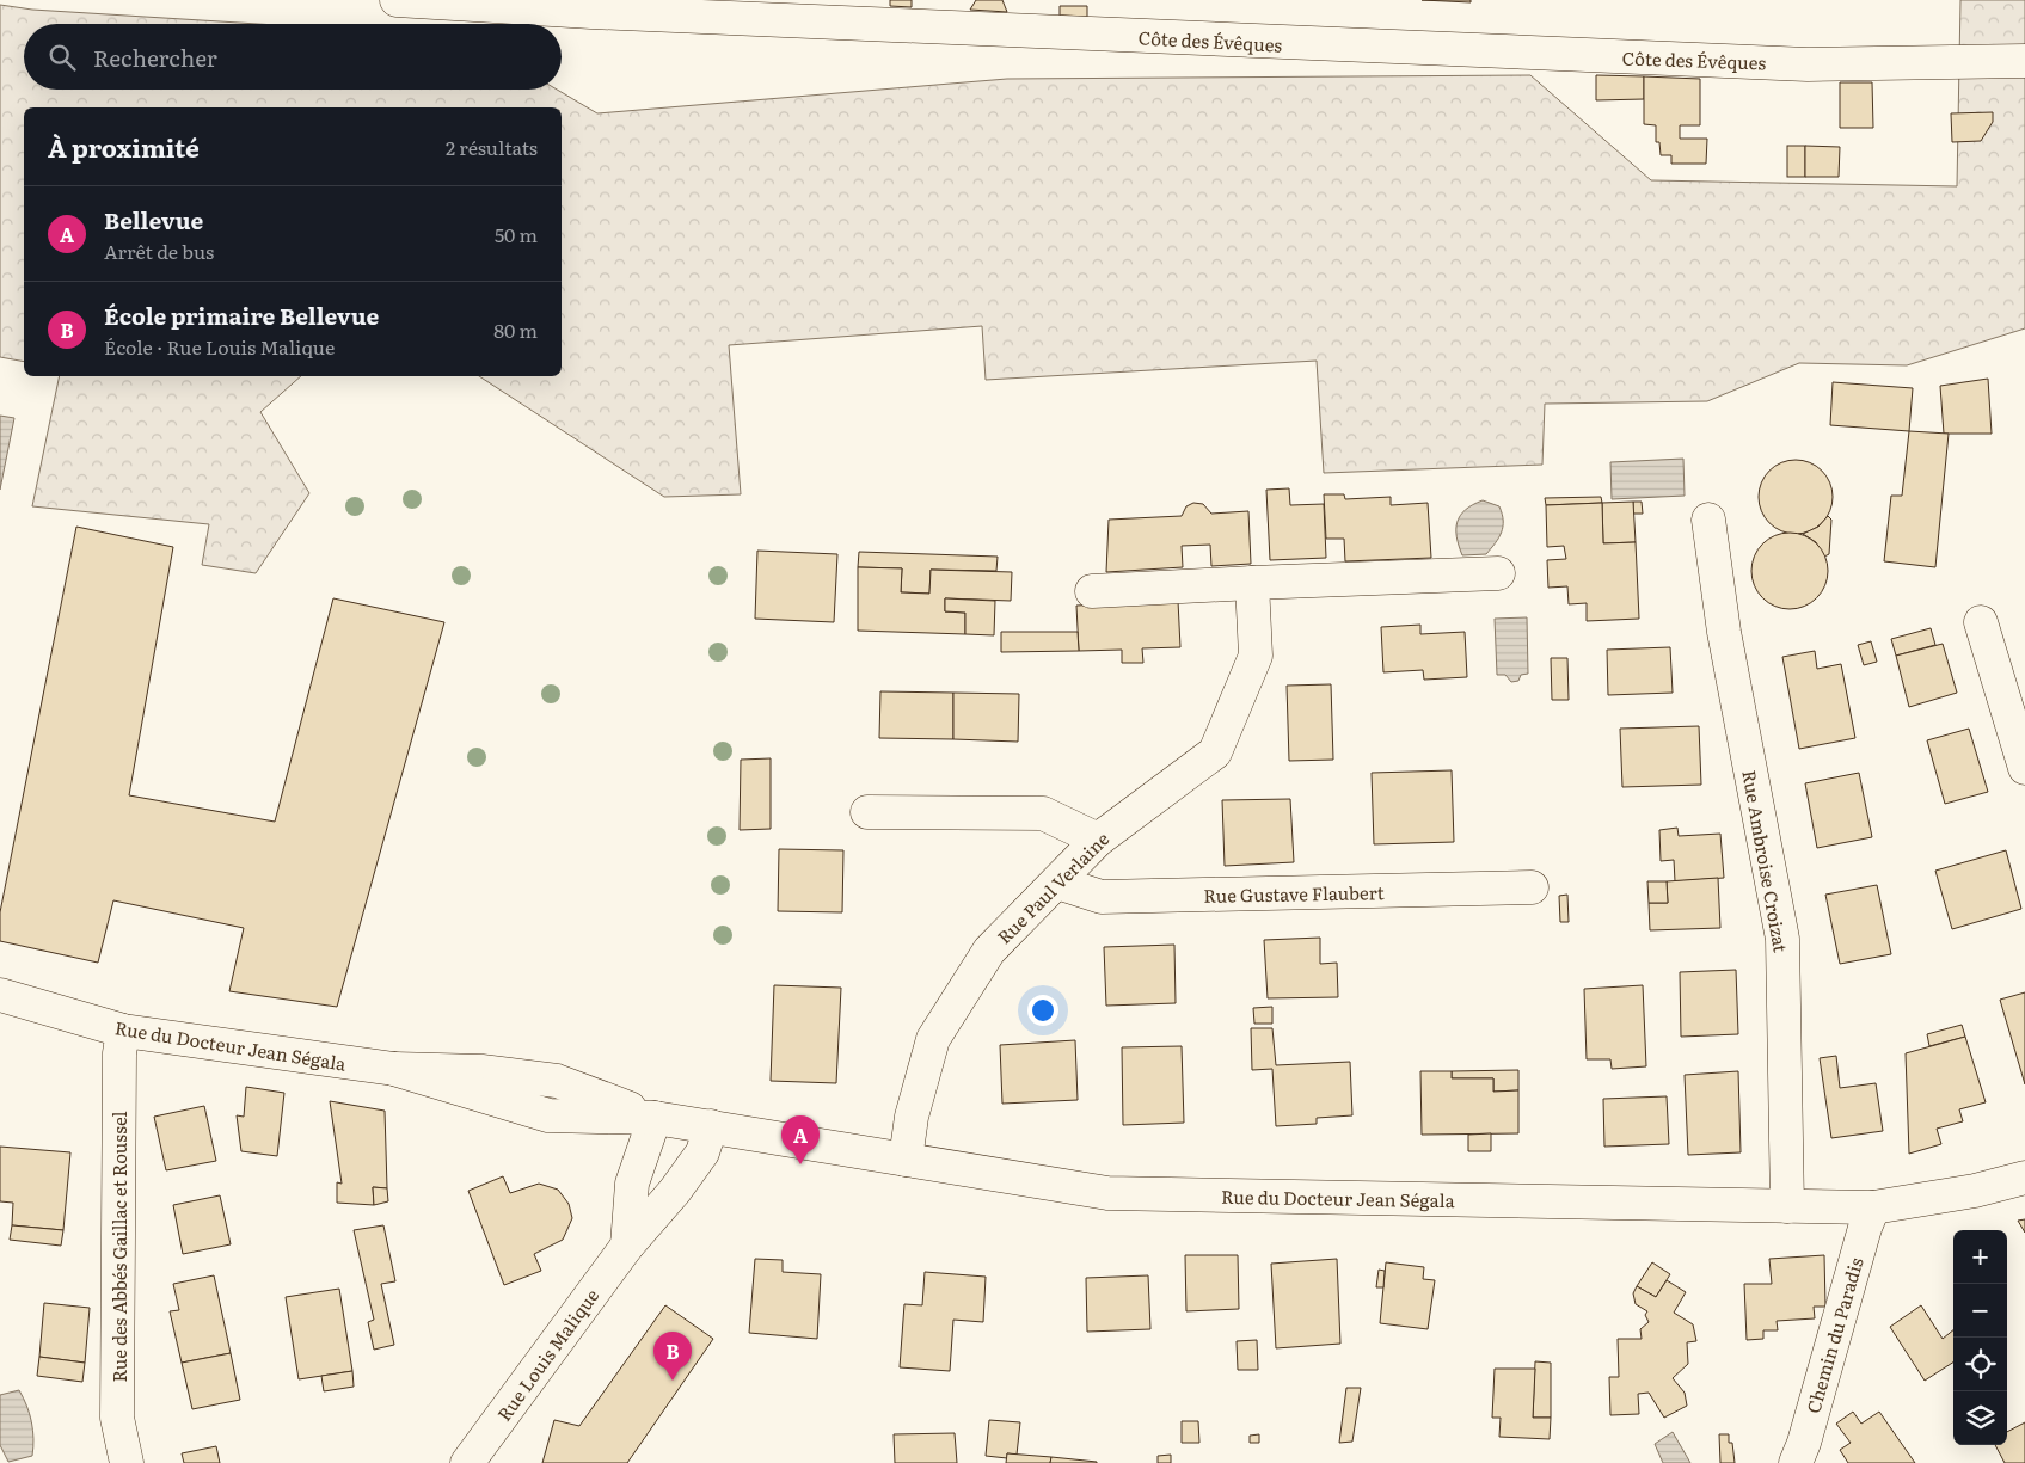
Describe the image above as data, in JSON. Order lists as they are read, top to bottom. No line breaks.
{"streets":{"street":["Côte des Évêques","Rue Ambroise Croizat","Rue Paul Verlaine","Rue Gustave Flaubert","Rue du Docteur Jean Ségala","Rue des Abbés Gaillac et Roussel","Chemin du Paradis","Rue Louis Malique"]},"crossings":[["Rue Ambroise Croizat","Rue du Docteur Jean Ségala"],["Rue Paul Verlaine","Rue Gustave Flaubert"],["Rue Paul Verlaine","Rue du Docteur Jean Ségala"],["Rue du Docteur Jean Ségala","Rue des Abbés Gaillac et Roussel"],["Rue du Docteur Jean Ségala","Chemin du Paradis"],["Rue du Docteur Jean Ségala","Rue Louis Malique"]],"page":{"search":"Rechercher","heading":["À proximité","2 résultats"],"list":[{"mark":"A","name":"Bellevue","note":"Arrêt de bus","value":"50 m"},{"mark":"B","name":"École primaire Bellevue","note":"École · Rue Louis Malique","value":"80 m"}],"pins":["A","B"],"map_buttons":["+","−"]}}
